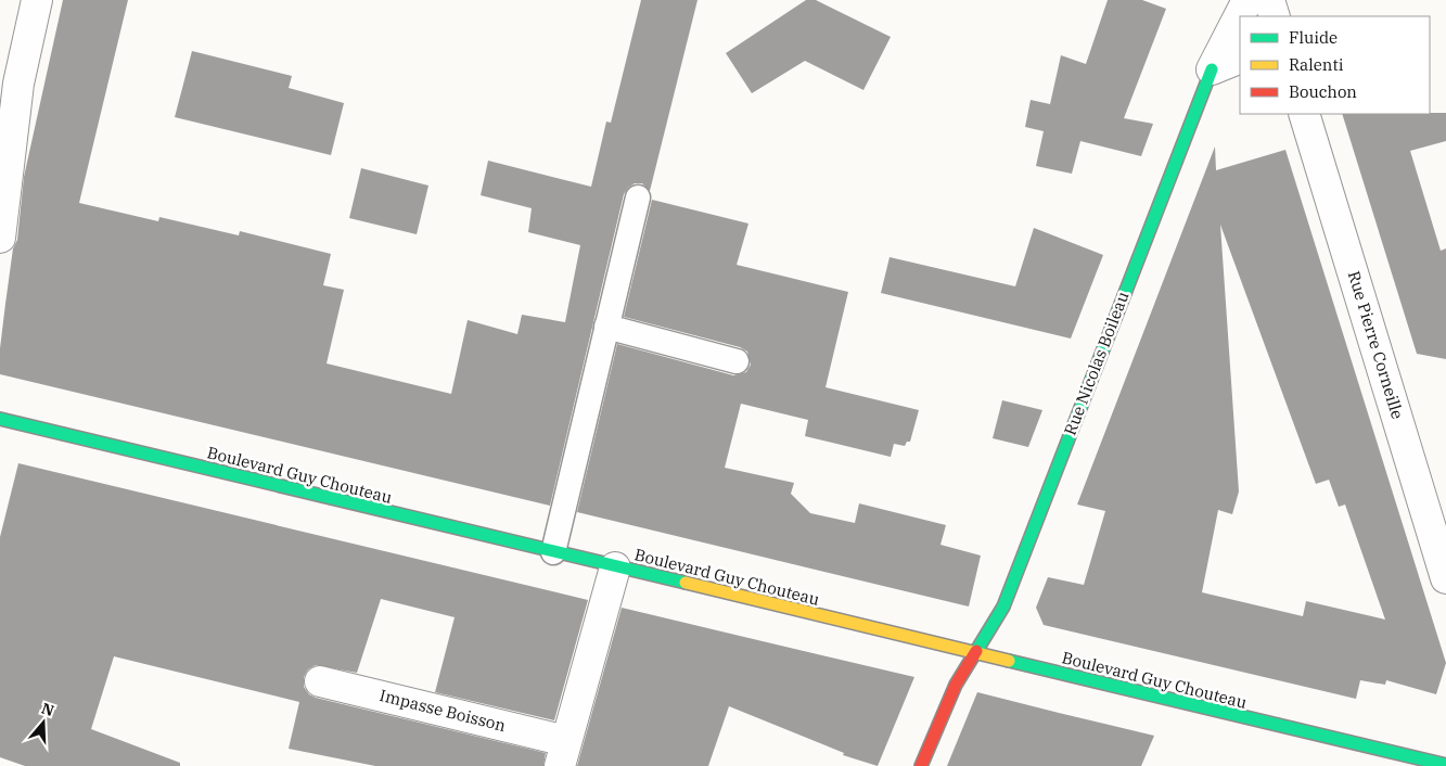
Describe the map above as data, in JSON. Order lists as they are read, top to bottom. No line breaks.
{"streets":{"main road":["Rue Nicolas Boileau","Boulevard Guy Chouteau"],"street":["Rue Pierre Corneille","Impasse Boisson"]},"crossings":[["Rue Nicolas Boileau","Boulevard Guy Chouteau"],["Boulevard Guy Chouteau","Impasse Boisson"]],"legend":["Fluide","Ralenti","Bouchon"],"north":"top"}
